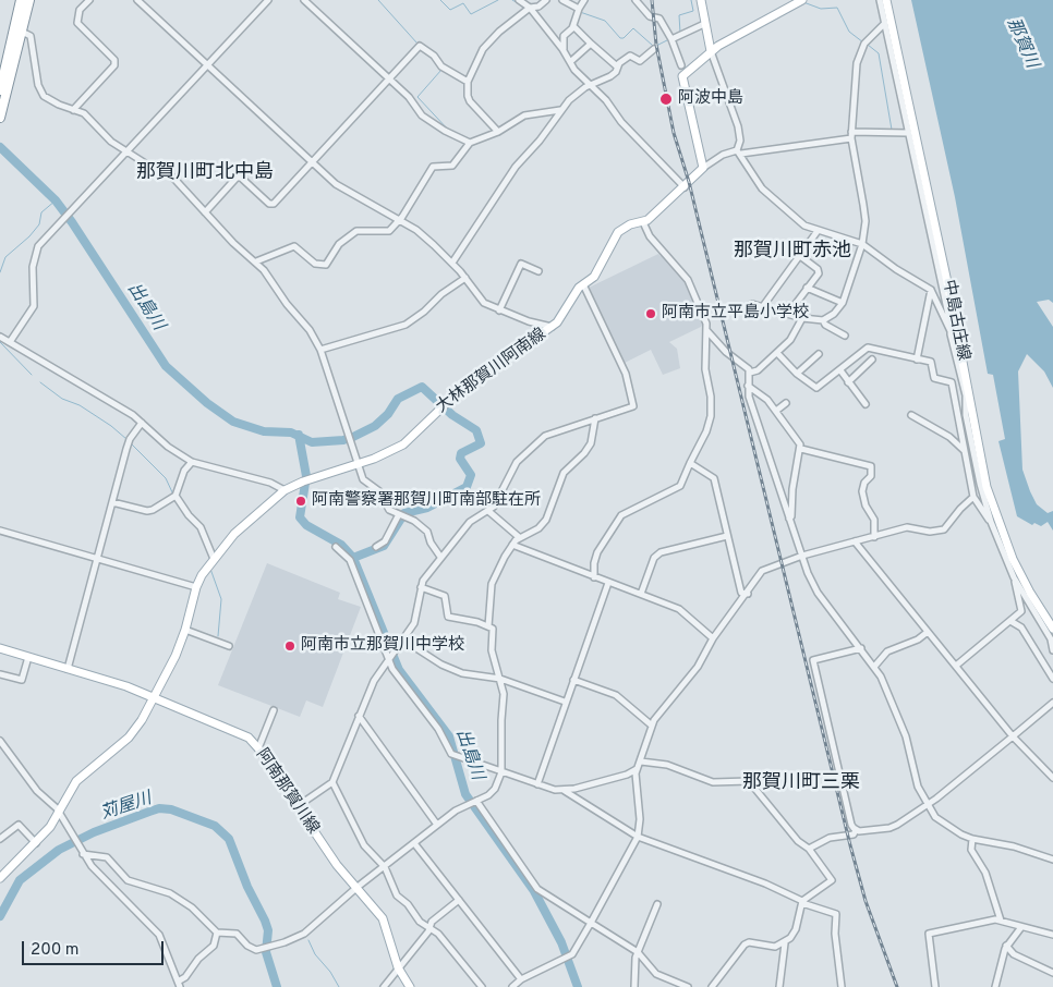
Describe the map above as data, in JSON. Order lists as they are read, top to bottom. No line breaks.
{"streets":{"main road":["中島古庄線","大林那賀川阿南線","阿南那賀川線"]},"crossings":[["大林那賀川阿南線","阿南那賀川線"]],"districts":["那賀川町北中島","那賀川町赤池","那賀川町三栗"],"water":["那賀川","出島川","苅屋川"],"places":["阿波中島","阿南市立平島小学校","阿南警察署那賀川町南部駐在所","阿南市立那賀川中学校"],"scale_bar":"200 m"}
